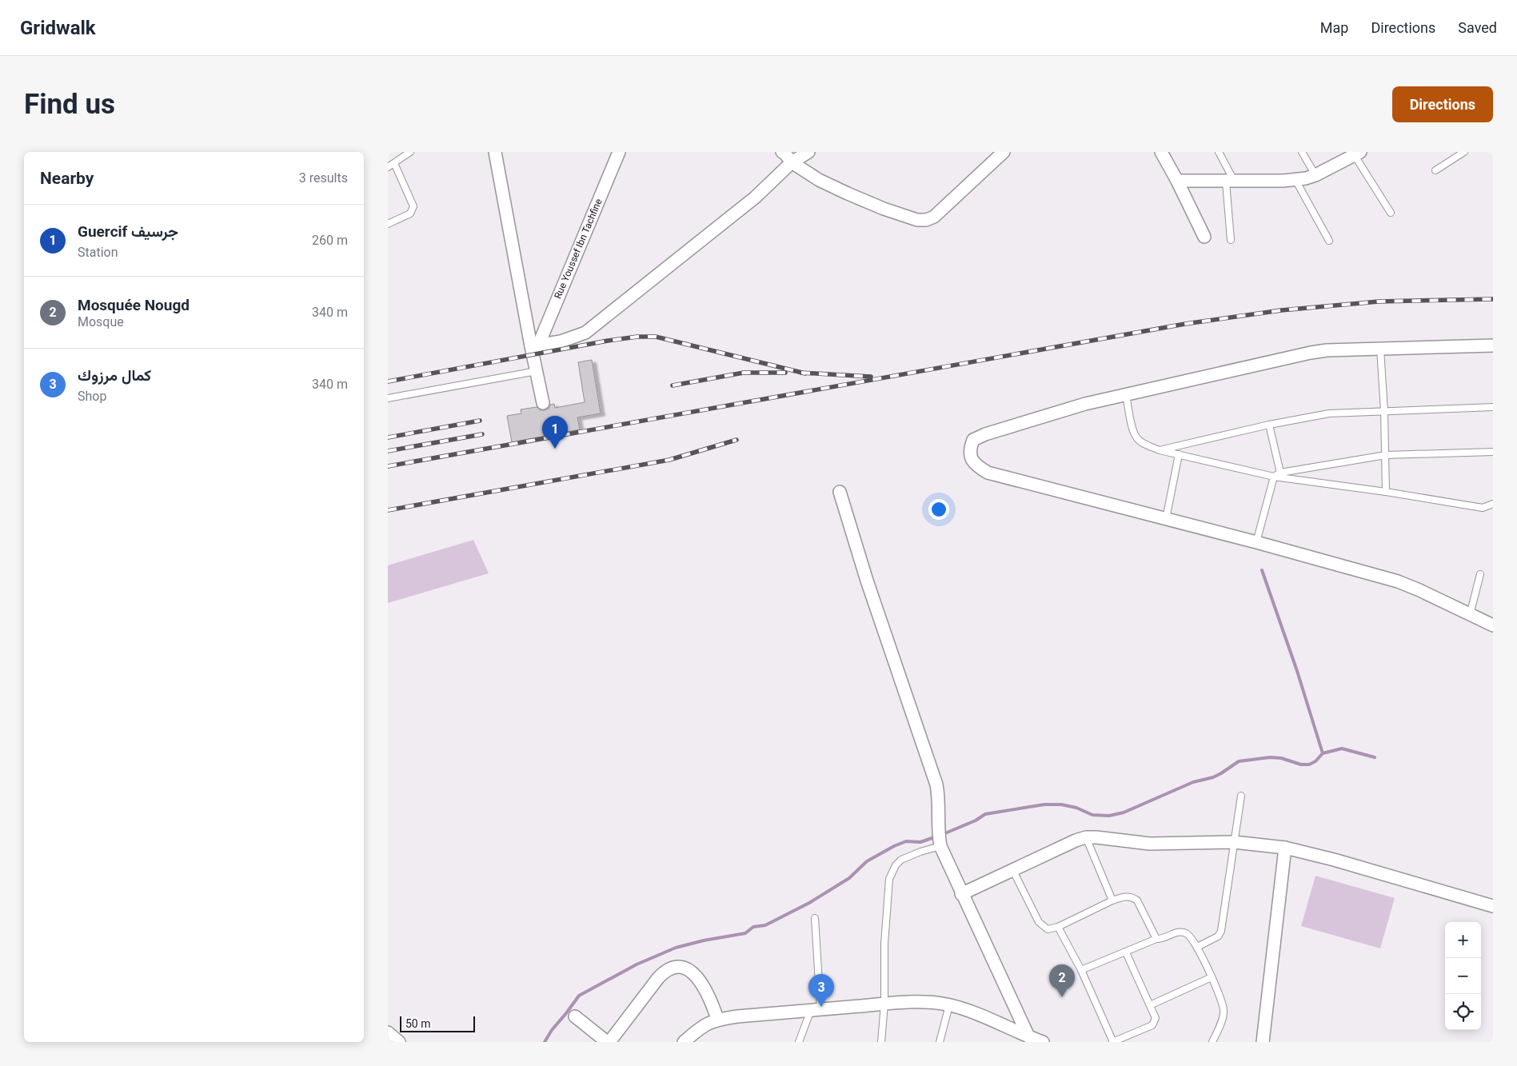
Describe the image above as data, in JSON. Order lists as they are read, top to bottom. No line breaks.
{"streets":{"street":["Rue Youssef Ibn Tachfine"]},"scale_bar":"50 m","page":{"header":"Gridwalk","nav":["Map","Directions","Saved"],"buttons":"Directions","title":"Find us","heading":["Nearby","3 results"],"list":[{"mark":"1","name":"Guercif جرسيف","note":"Station","value":"260 m"},{"mark":"2","name":"Mosquée Nougd","note":"Mosque","value":"340 m"},{"mark":"3","name":"كمال مرزوك","note":"Shop","value":"340 m"}],"pins":["1","2","3"],"map_buttons":["+","−"],"scale":"50 m"}}
